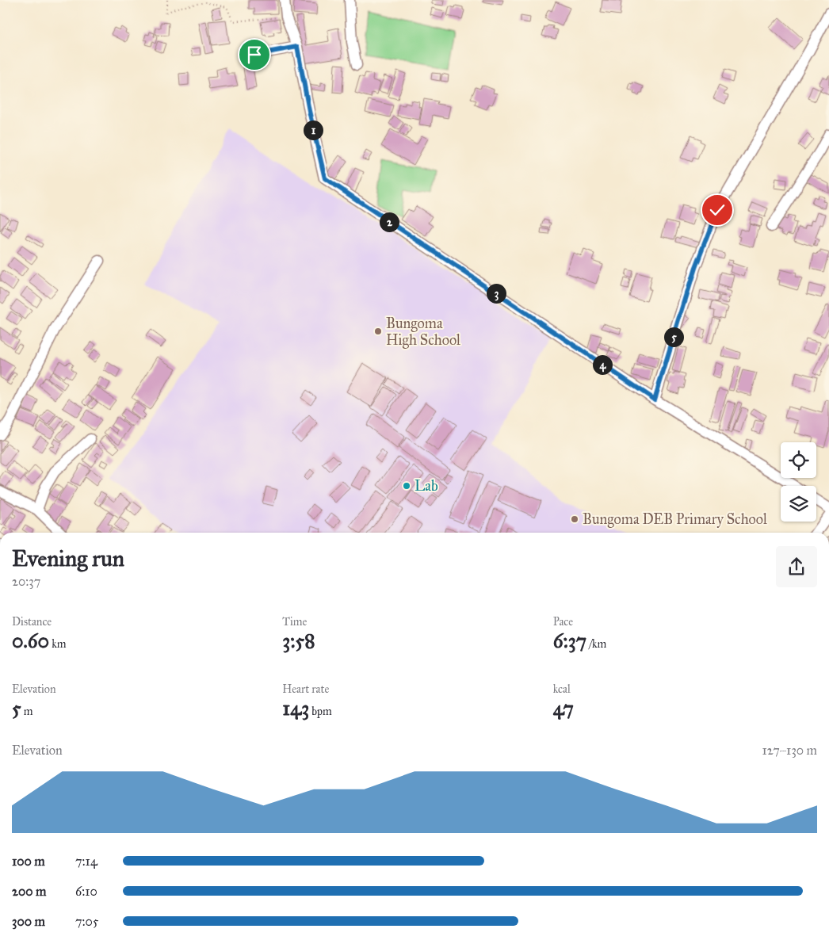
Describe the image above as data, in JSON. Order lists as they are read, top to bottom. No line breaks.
{"places":["Bungoma High School","Lab","Bungoma DEB Primary School"],"page":{"pins":["1","2","3","5","4"],"heading":["Evening run","20:37"],"stats":[["Distance","0.60 km"],["Time","3:58"],["Pace","6:37 /km"],["Elevation","5 m"],["Heart rate","143 bpm"],["kcal","47"]],"chart":["Elevation","127–130 m"],"list":[{"name":"100 m","note":"7:14"},{"name":"200 m","note":"6:10"},{"name":"300 m","note":"7:05"}]}}
